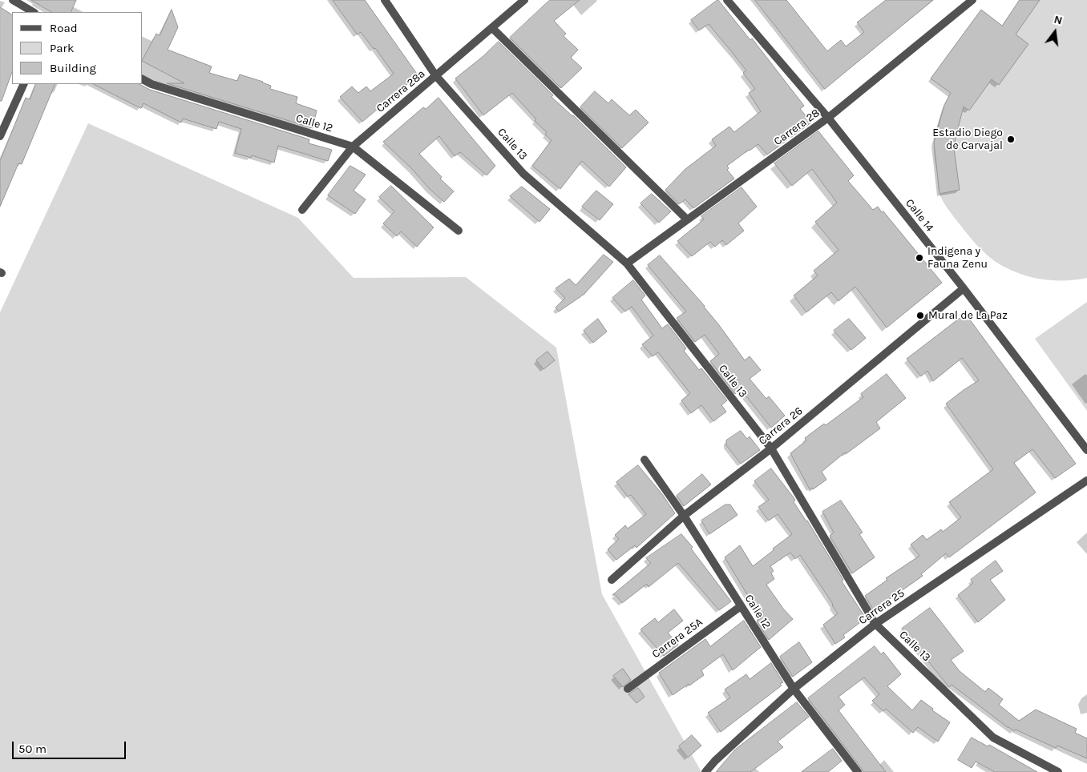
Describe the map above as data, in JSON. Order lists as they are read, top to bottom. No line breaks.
{"streets":{"street":["Carrera 28a","Calle 12","Carrera 28","Calle 13","Calle 14","Carrera 26","Carrera 25","Carrera 25A"]},"crossings":[["Carrera 28a","Calle 12"],["Carrera 28a","Calle 13"],["Calle 12","Carrera 26"],["Calle 12","Carrera 25"],["Calle 12","Carrera 25A"],["Carrera 28","Calle 13"],["Carrera 28","Calle 14"],["Calle 13","Carrera 26"],["Calle 13","Carrera 25"],["Calle 14","Carrera 26"]],"places":["Estadio Diego de Carvajal","Indigena y Fauna Zenu","Mural de La Paz"],"legend":["Road","Park","Building"],"scale_bar":"50 m","north":"top"}
